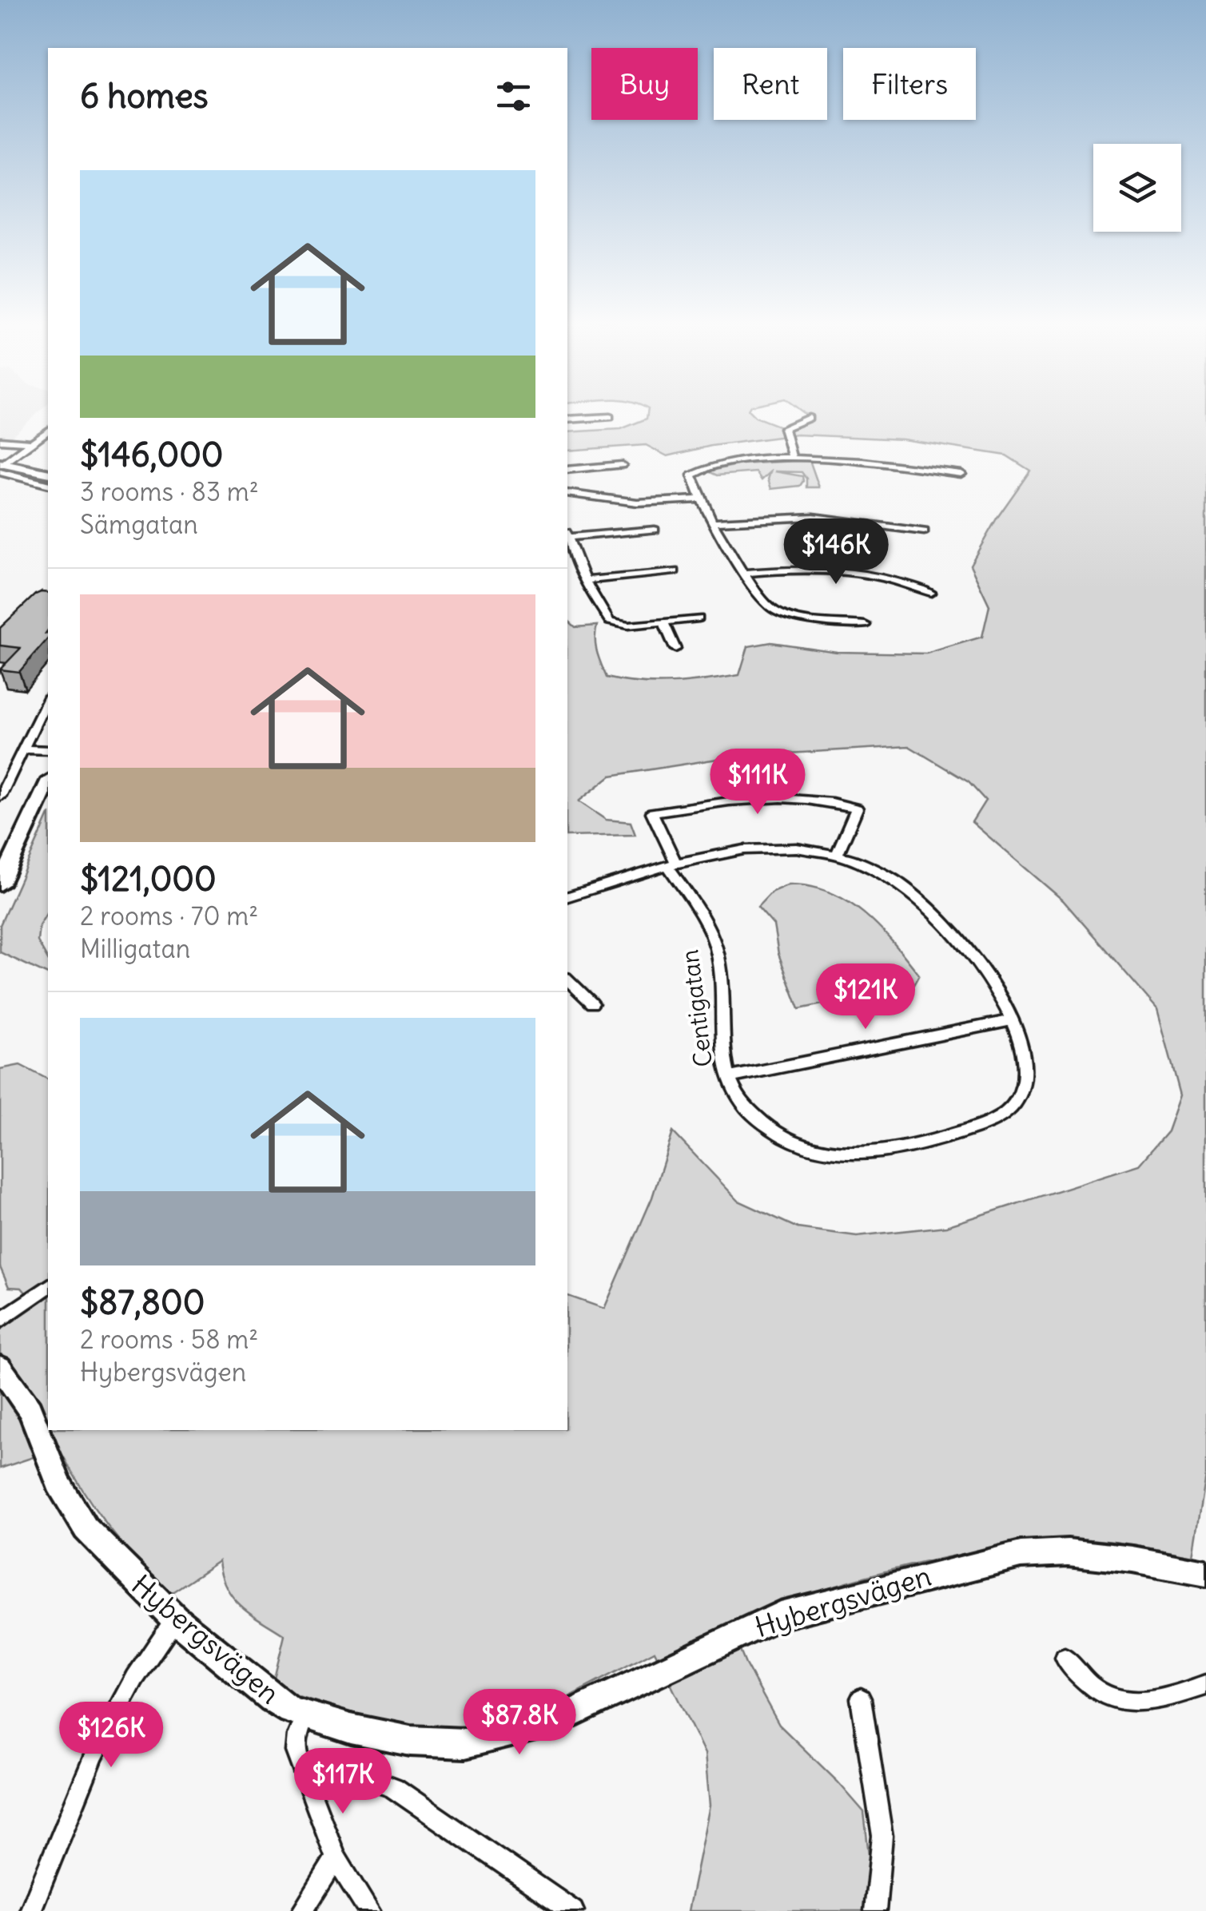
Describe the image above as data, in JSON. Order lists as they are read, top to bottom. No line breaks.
{"streets":{"street":["Centigatan","Hybergsvägen"]},"page":{"chip":["Buy","Rent","Filters"],"heading":"6 homes","list":[{"name":"$146,000","note":"3 rooms · 83 m² · Sämgatan"},{"name":"$121,000","note":"2 rooms · 70 m² · Milligatan"},{"name":"$87,800","note":"2 rooms · 58 m² · Hybergsvägen"}],"price":["$146K","$111K","$121K","$87.8K","$126K","$117K"]}}
